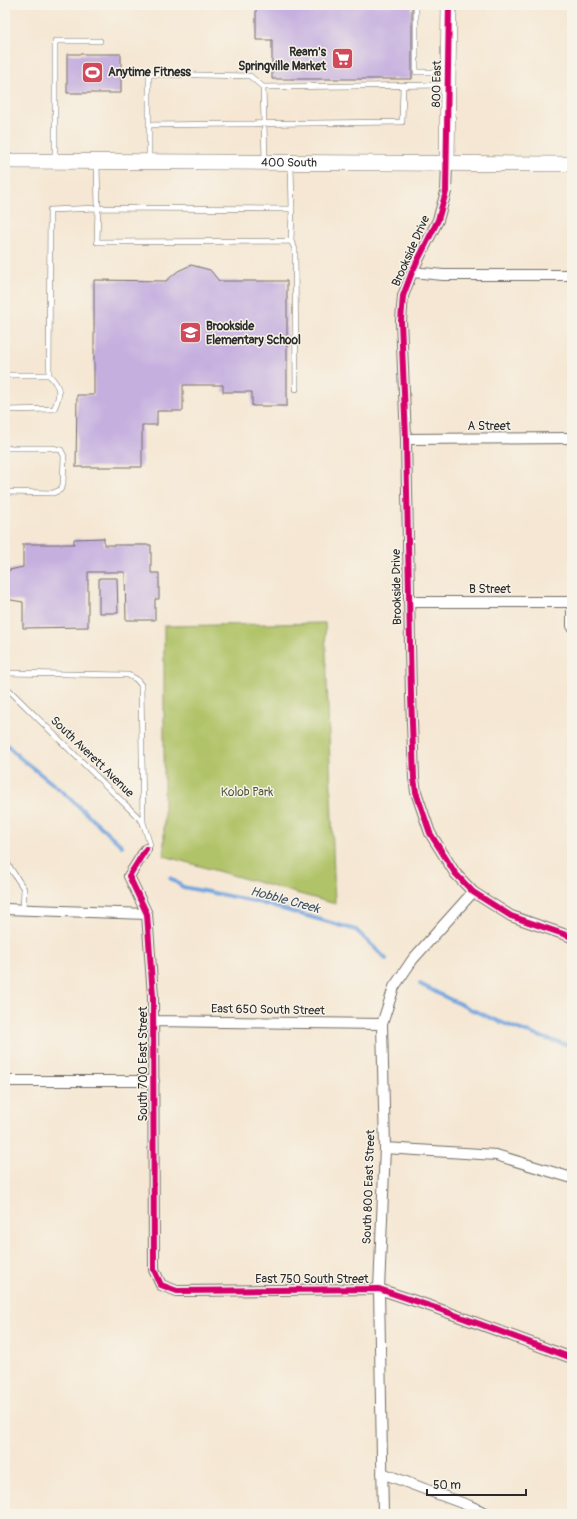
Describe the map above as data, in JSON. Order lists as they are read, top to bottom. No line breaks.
{"streets":{"main road":["800 East","400 South"],"street":["Brookside Drive","A Street","B Street","East 650 South Street","South 700 East Street","South 800 East Street","East 750 South Street"],"lane":["South Averett Avenue"]},"crossings":[["800 East","400 South"],["800 East","Brookside Drive"],["400 South","Brookside Drive"],["Brookside Drive","A Street"],["Brookside Drive","B Street"],["Brookside Drive","South 800 East Street"],["South Averett Avenue","South 700 East Street"],["East 650 South Street","South 700 East Street"],["East 650 South Street","South 800 East Street"],["South 700 East Street","East 750 South Street"],["South 800 East Street","East 750 South Street"]],"water":["Hobble Creek"],"parks":["Kolob Park"],"places":{"supermarket":["Ream's Springville Market"],"sports":["Anytime Fitness"],"school or university":["Brookside Elementary School"]},"scale_bar":"50 m"}
